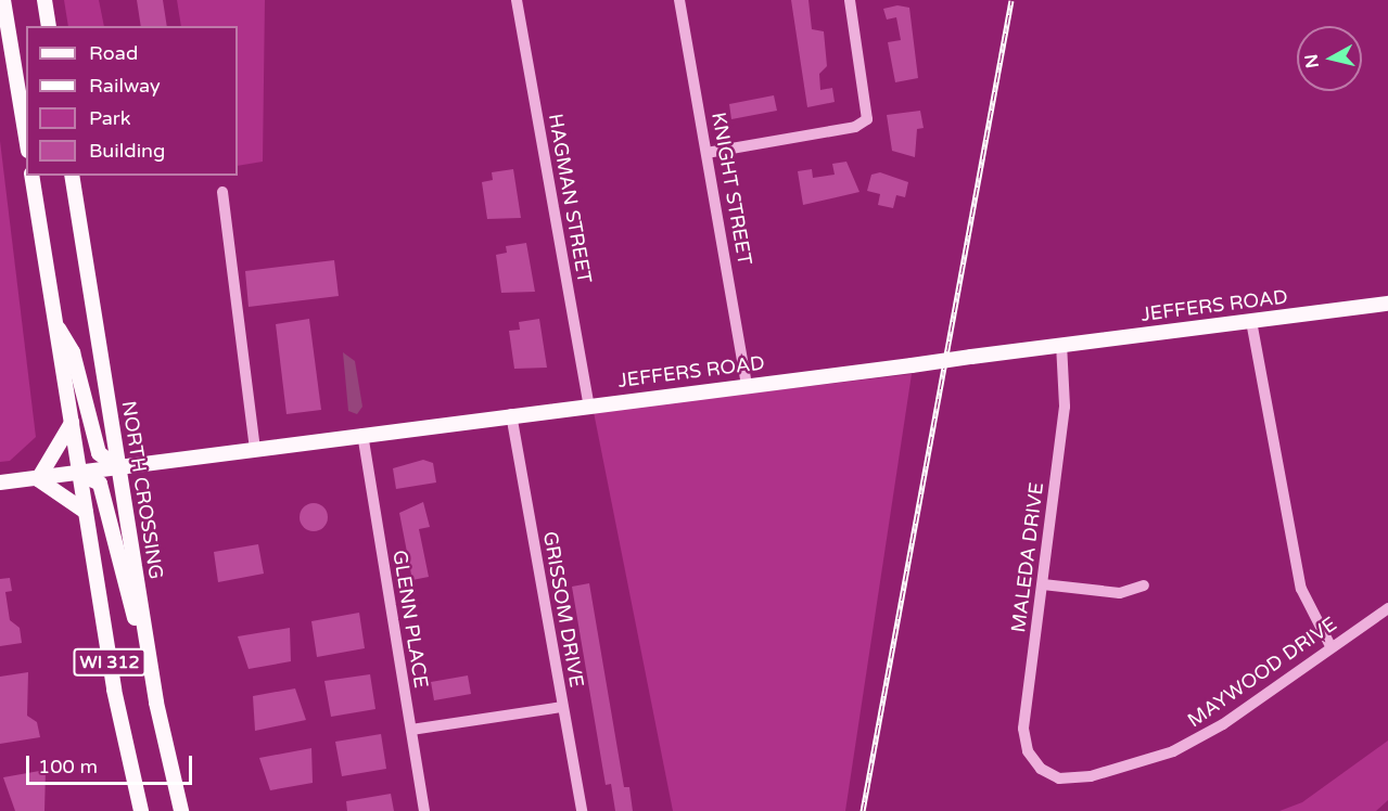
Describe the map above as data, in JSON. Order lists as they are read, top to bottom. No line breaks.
{"streets":{"main road":["JEFFERS ROAD","NORTH CROSSING","WI 312"],"street":["KNIGHT STREET","HAGMAN STREET","MALEDA DRIVE","GRISSOM DRIVE","GLENN PLACE","MAYWOOD DRIVE"]},"crossings":[["KNIGHT STREET","JEFFERS ROAD"],["HAGMAN STREET","JEFFERS ROAD"],["JEFFERS ROAD","NORTH CROSSING"],["JEFFERS ROAD","MALEDA DRIVE"],["JEFFERS ROAD","GRISSOM DRIVE"],["JEFFERS ROAD","GLENN PLACE"],["JEFFERS ROAD","WI 312"],["MALEDA DRIVE","MAYWOOD DRIVE"]],"legend":["Road","Railway","Park","Building"],"scale_bar":"100 m","north":"left"}
